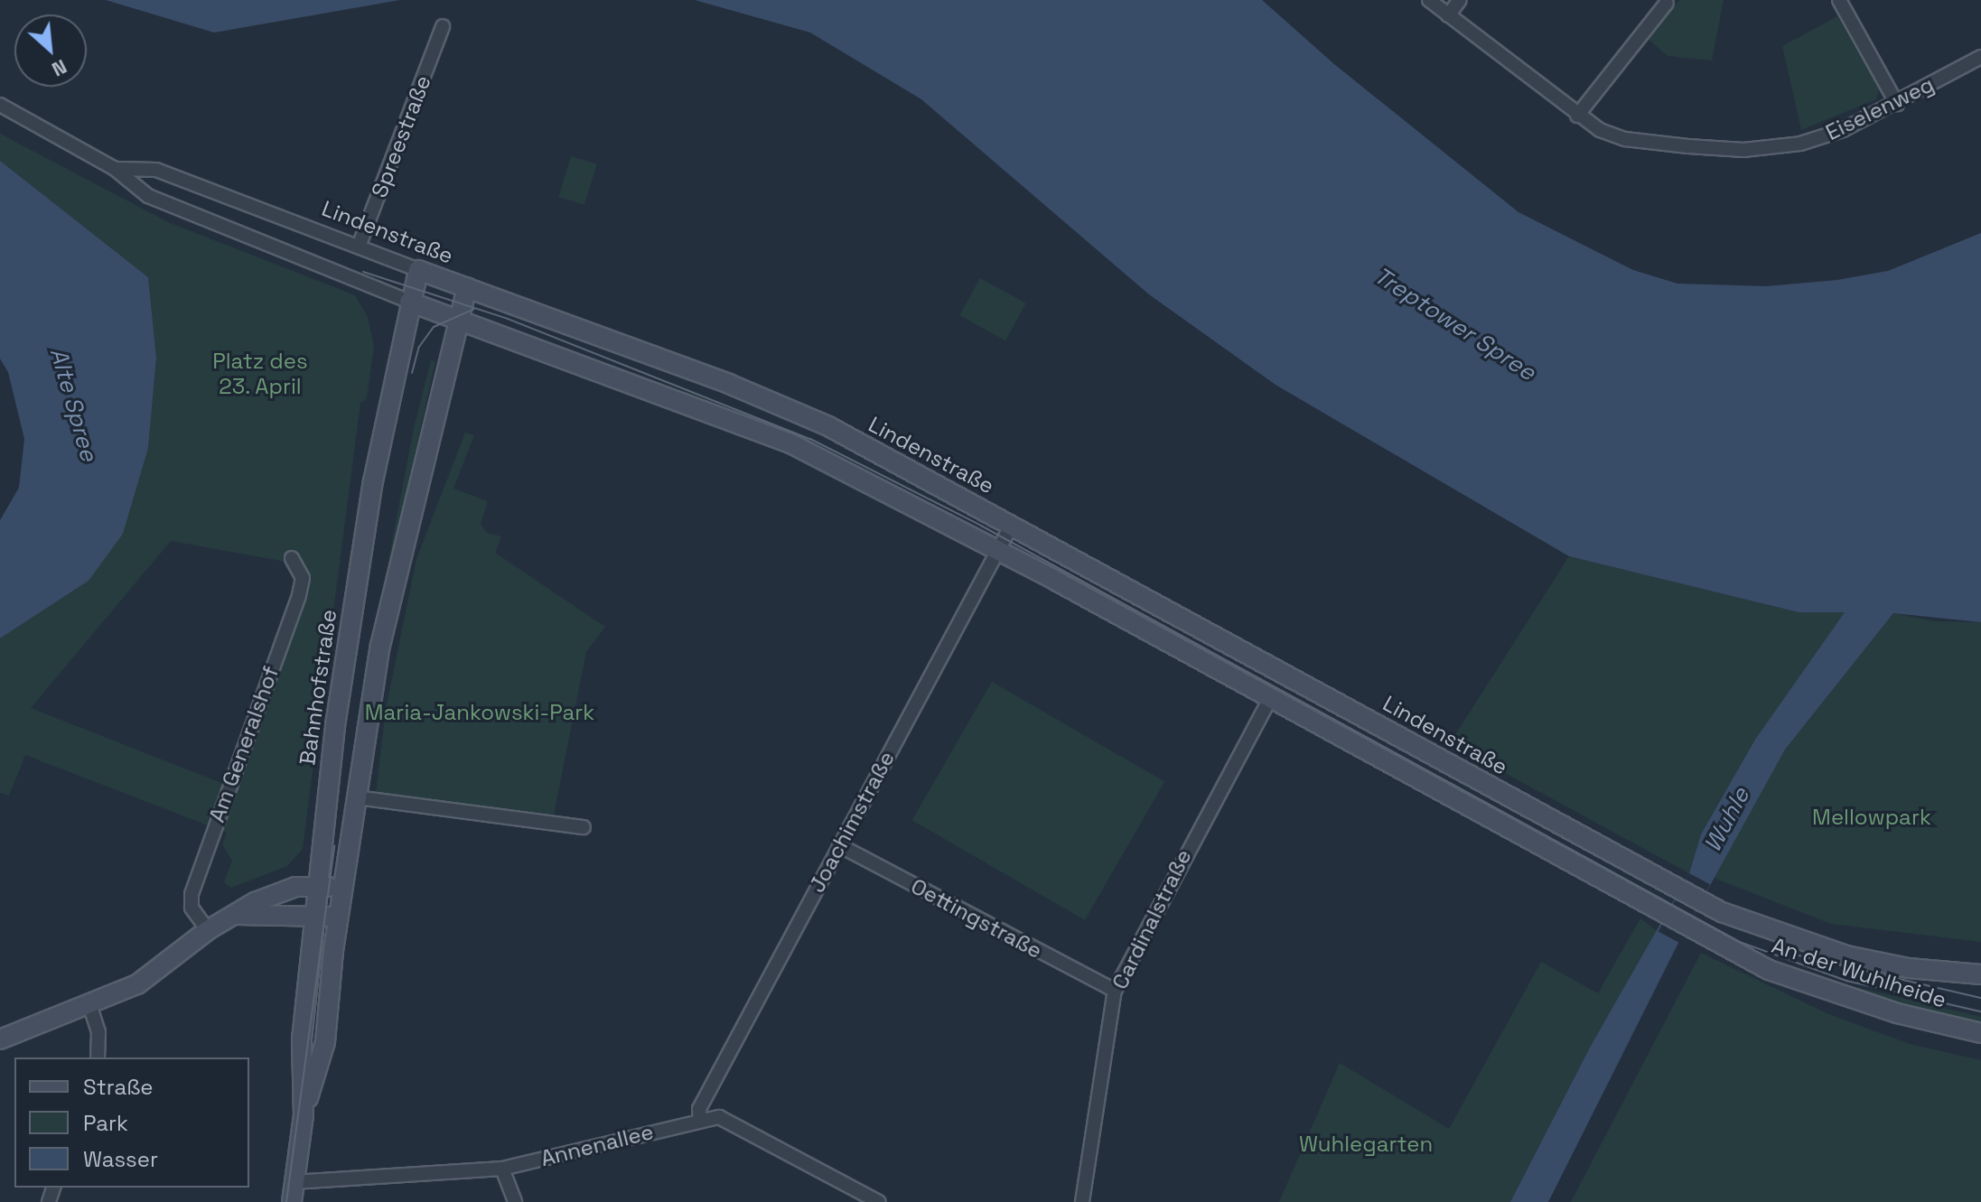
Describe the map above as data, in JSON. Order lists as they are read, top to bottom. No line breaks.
{"streets":{"main road":["Lindenstraße","Bahnhofstraße","An der Wuhlheide"],"street":["Eiselenweg","Spreestraße","Am Generalshof","Joachimstraße","Oettingstraße","Cardinalstraße","Annenallee"]},"crossings":[["Spreestraße","Lindenstraße"],["Lindenstraße","Bahnhofstraße"],["Lindenstraße","Joachimstraße"],["Lindenstraße","Cardinalstraße"],["Lindenstraße","An der Wuhlheide"],["Bahnhofstraße","Annenallee"],["Joachimstraße","Oettingstraße"],["Joachimstraße","Annenallee"],["Oettingstraße","Cardinalstraße"]],"water":["Treptower Spree","Alte Spree","Wuhle"],"parks":["Platz des 23. April","Maria-Jankowski-Park","Mellowpark","Wuhlegarten"],"legend":["Straße","Park","Wasser"],"north":"bottom right"}
